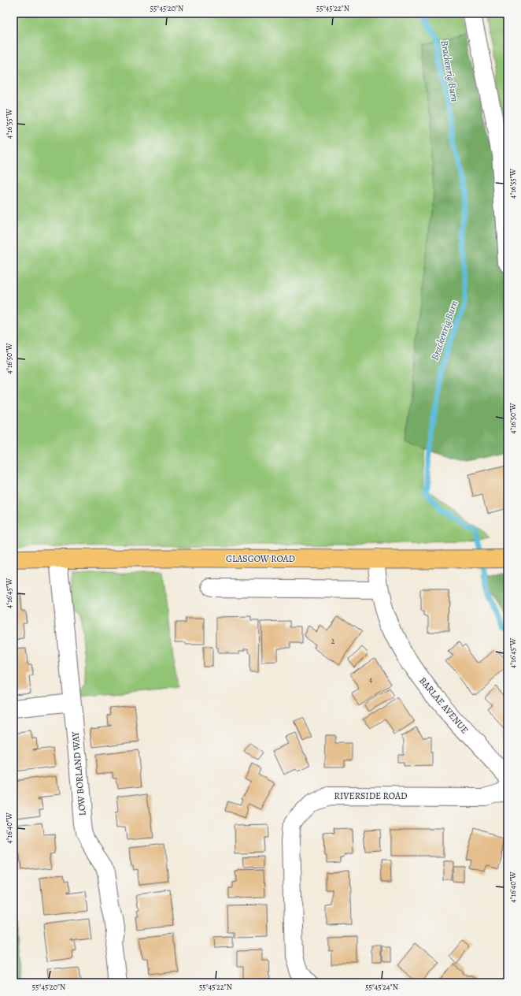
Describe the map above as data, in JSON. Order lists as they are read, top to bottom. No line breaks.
{"streets":{"main road":["GLASGOW ROAD"],"street":["BARLAE AVENUE","LOW BORLAND WAY","RIVERSIDE ROAD"]},"crossings":[["GLASGOW ROAD","BARLAE AVENUE"],["GLASGOW ROAD","LOW BORLAND WAY"]],"water":["Brackenrig Burn"],"house_numbers":["2","4"],"coordinates":["55°45'20\"N","55°45'22\"N","4°16'55\"W","4°16'50\"W","4°16'45\"W","4°16'40\"W","55°45'24\"N"]}
